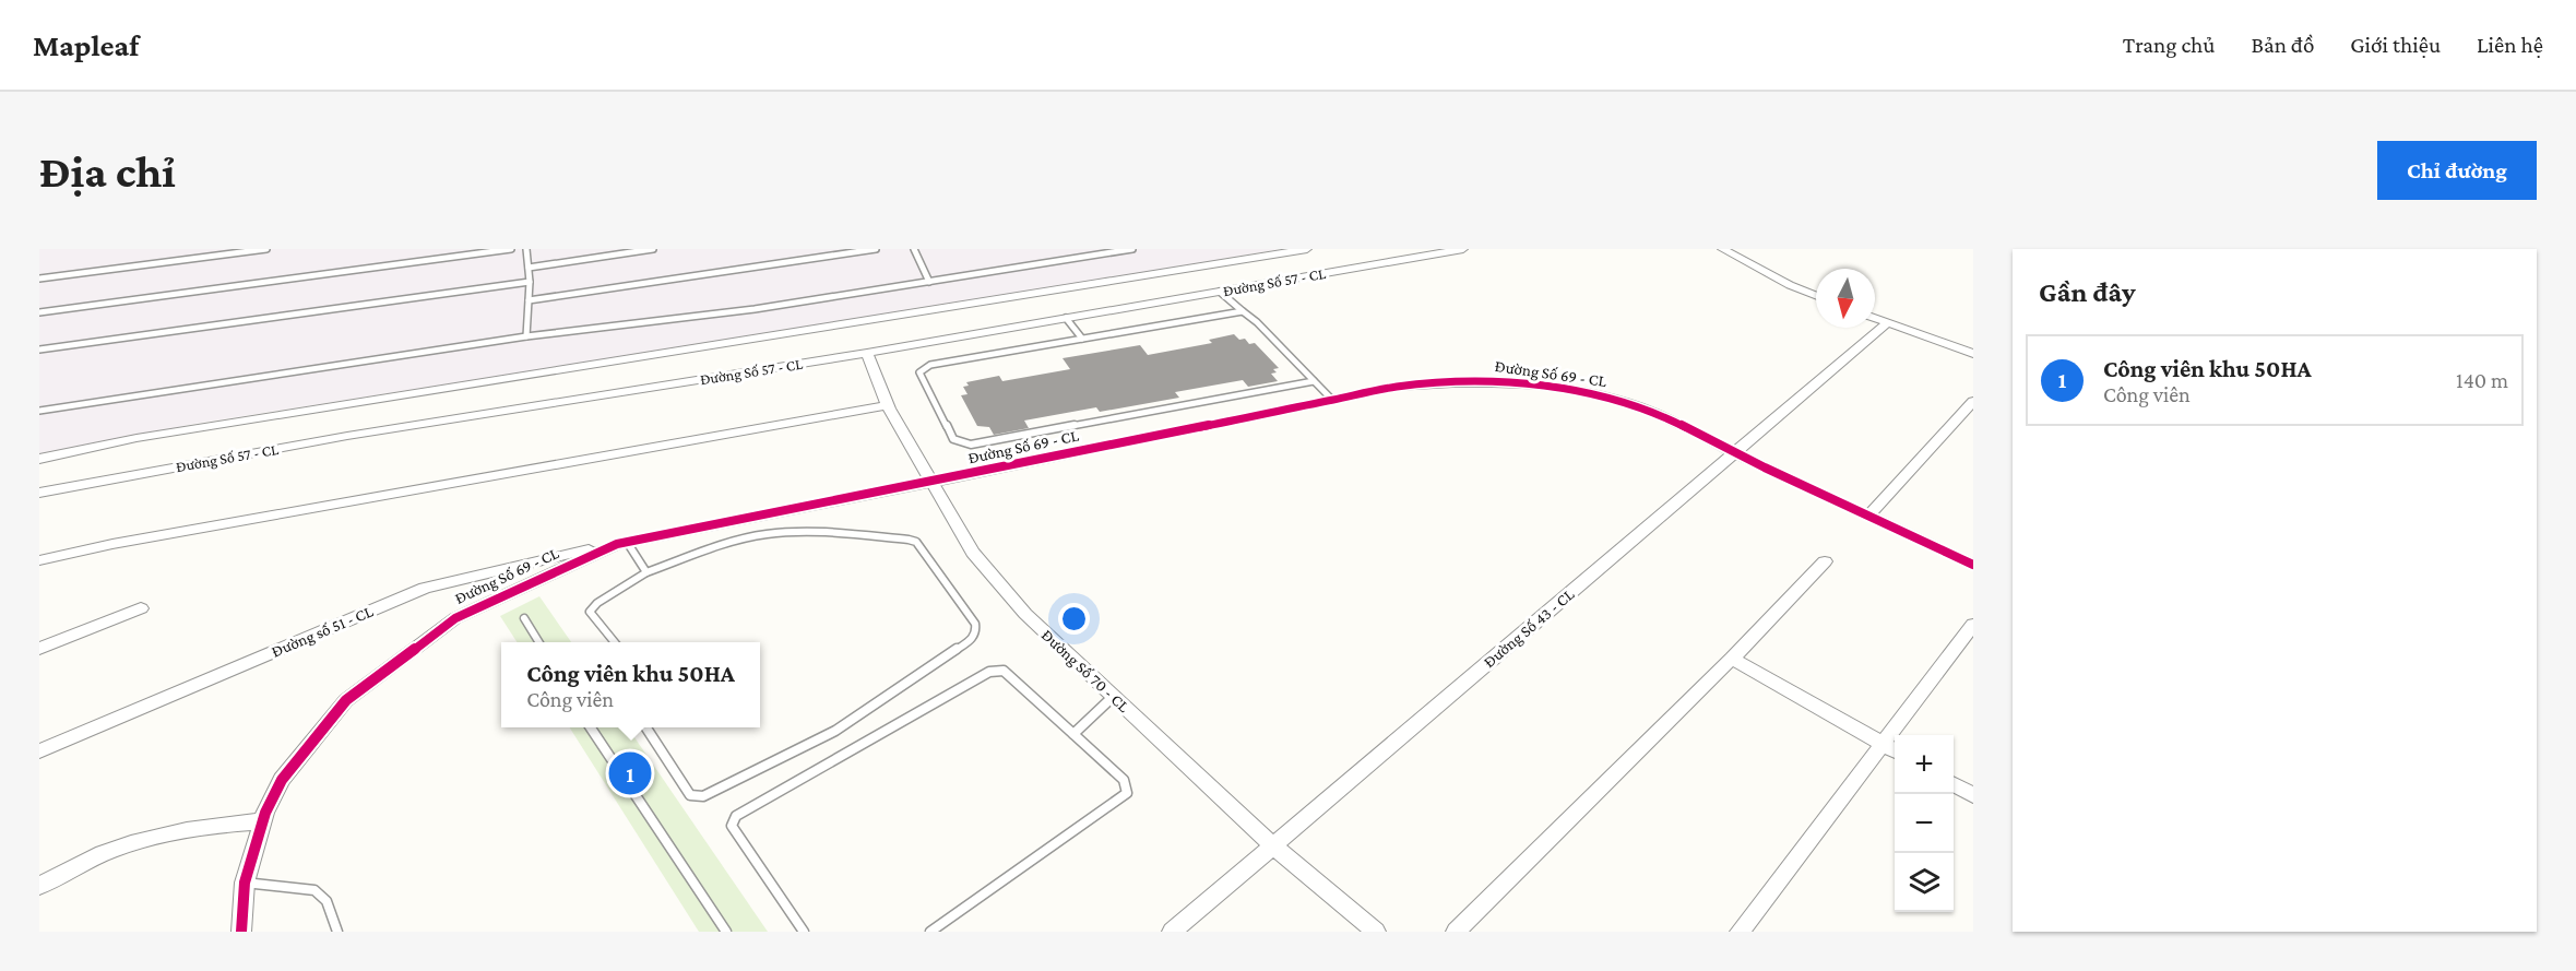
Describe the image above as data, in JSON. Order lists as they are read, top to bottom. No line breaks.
{"streets":{"street":["Đường Số 57 - CL","Đường Số 69 - CL","Đường Số 43 - CL","Đường số 51 - CL","Đường Số 70 - CL"]},"crossings":[["Đường Số 57 - CL","Đường Số 70 - CL"],["Đường Số 69 - CL","Đường Số 43 - CL"],["Đường Số 69 - CL","Đường số 51 - CL"],["Đường Số 69 - CL","Đường Số 70 - CL"],["Đường Số 43 - CL","Đường Số 70 - CL"]],"north":"bottom","page":{"header":"Mapleaf","nav":["Trang chủ","Bản đồ","Giới thiệu","Liên hệ"],"buttons":"Chỉ đường","title":"Địa chỉ","heading":"Gần đây","list":[{"mark":"1","name":"Công viên khu 50HA","note":"Công viên","value":"140 m"}],"popup":["Công viên khu 50HA","Công viên"],"map_buttons":["+","−"],"pins":"1"}}
